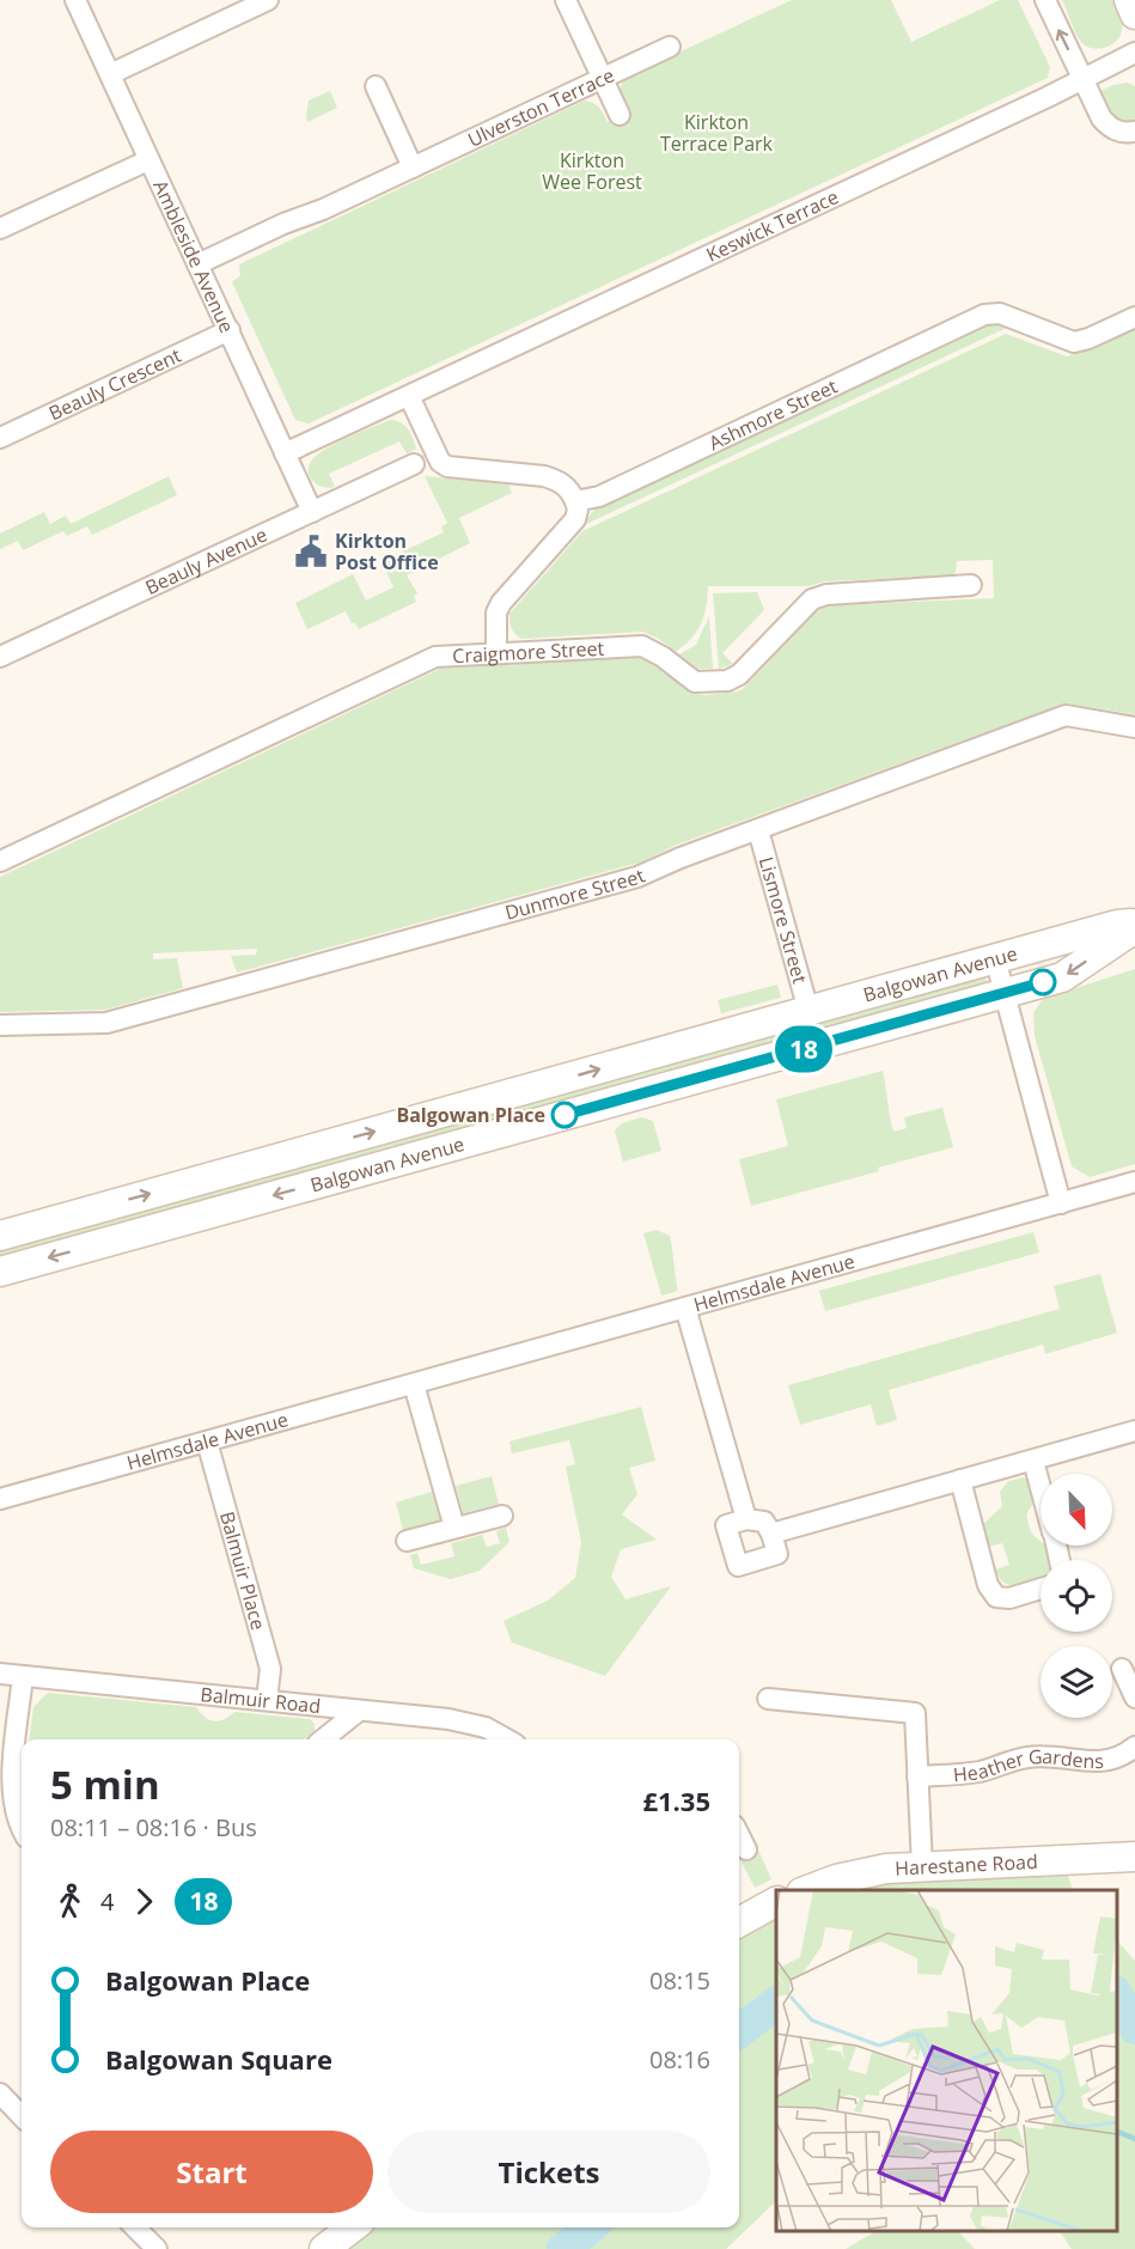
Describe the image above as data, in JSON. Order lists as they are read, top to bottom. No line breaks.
{"streets":{"street":["Ulverston Terrace","Keswick Terrace","Ambleside Avenue","Beauly Crescent","Ashmore Street","Beauly Avenue","Craigmore Street","Dunmore Street","Lismore Street","Balgowan Avenue","Helmsdale Avenue","Balmuir Place","Balmuir Road","Heather Gardens","Harestane Road"]},"crossings":[["Ulverston Terrace","Ambleside Avenue"],["Keswick Terrace","Ambleside Avenue"],["Ambleside Avenue","Beauly Crescent"],["Ambleside Avenue","Beauly Avenue"],["Dunmore Street","Lismore Street"],["Lismore Street","Balgowan Avenue"],["Helmsdale Avenue","Balmuir Place"],["Balmuir Place","Balmuir Road"]],"parks":["Kirkton Terrace Park","Kirkton Wee Forest"],"places":{"public building":["Kirkton Post Office"],"other":["Balgowan Place"]},"lines":["bus line 18"],"north":"bottom right","page":{"on_map":"18","heading":["5 min","08:11 – 08:16 · Bus","£1.35"],"legs":["4","18"],"list":[{"name":"Balgowan Place","value":"08:15"},{"name":"Balgowan Square","value":"08:16"}],"buttons":["Start","Tickets"]}}
